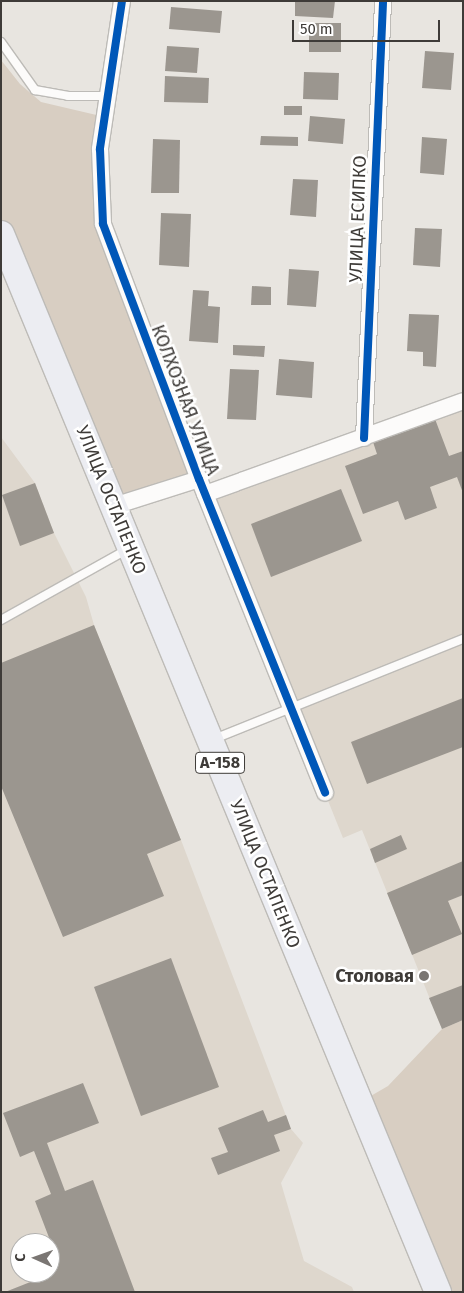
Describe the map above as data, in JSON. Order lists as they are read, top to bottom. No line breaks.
{"streets":{"main road":["УЛИЦА ОСТАПЕНКО","А-158"],"street":["УЛИЦА ЕСИПКО","КОЛХОЗНАЯ УЛИЦА"]},"places":["Столовая"],"scale_bar":"50 m","north":"left"}
